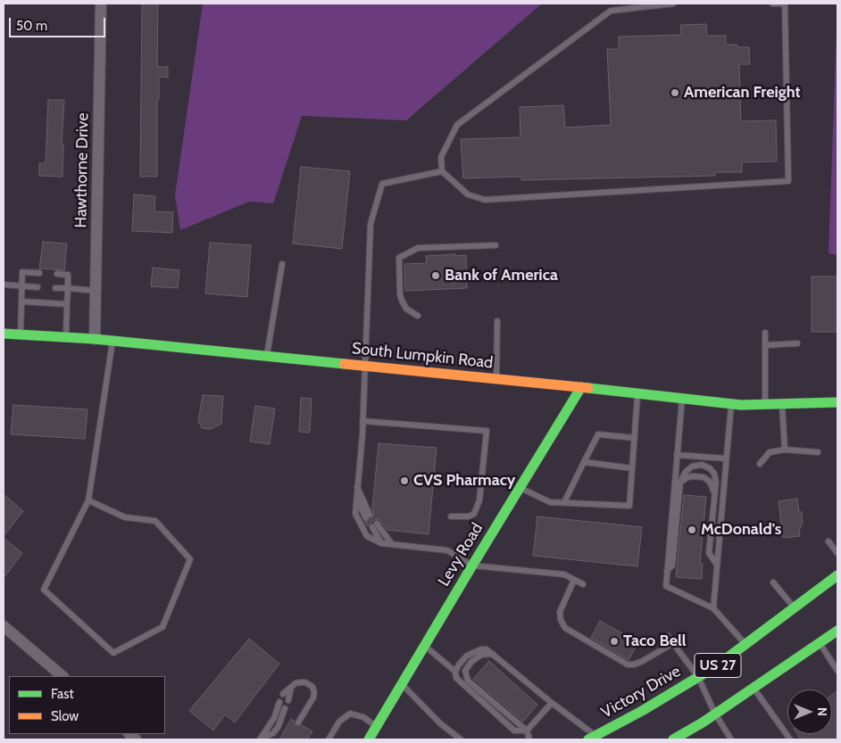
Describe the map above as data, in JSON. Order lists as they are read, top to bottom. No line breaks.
{"streets":{"main road":["South Lumpkin Road","Levy Road","US 27","Victory Drive"],"street":["Hawthorne Drive"]},"crossings":[["Hawthorne Drive","South Lumpkin Road"],["South Lumpkin Road","Levy Road"]],"places":["American Freight","Bank of America","CVS Pharmacy","McDonald's","Taco Bell"],"legend":["Fast","Slow"],"scale_bar":"50 m","north":"right"}
